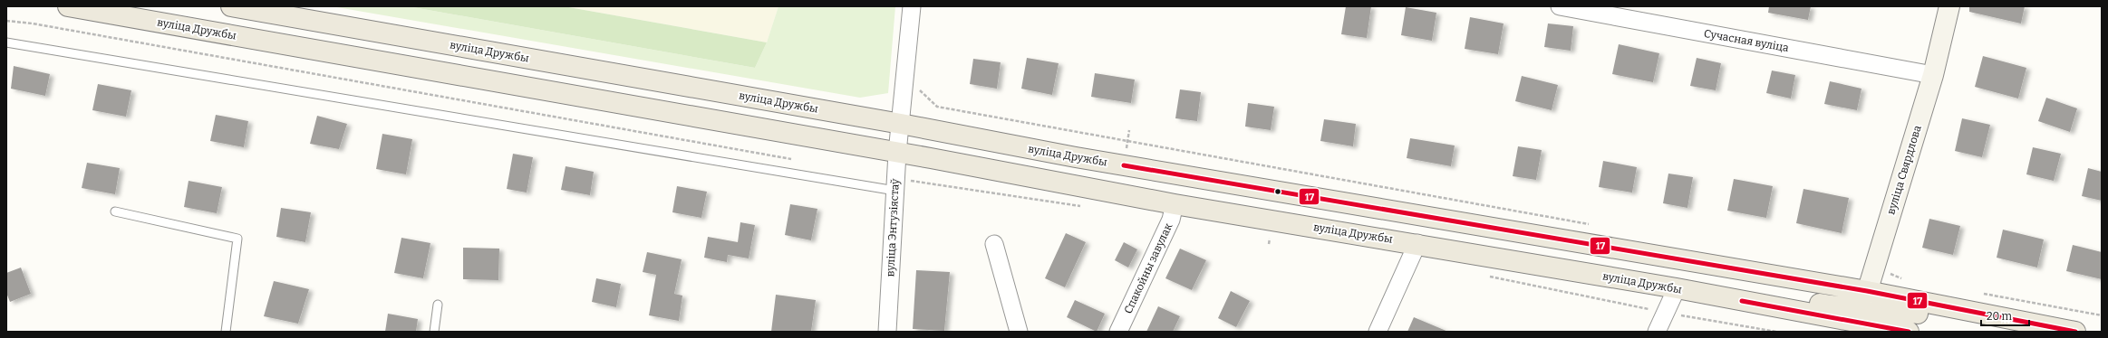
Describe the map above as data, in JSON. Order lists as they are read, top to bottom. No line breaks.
{"streets":{"main road":["вуліца Дружбы"],"street":["Сучасная вуліца","вуліца Свярдлова","вуліца Энтузіястаў","Спакойны завулак"]},"crossings":[["вуліца Дружбы","вуліца Свярдлова"],["вуліца Дружбы","вуліца Энтузіястаў"],["вуліца Дружбы","Спакойны завулак"],["Сучасная вуліца","вуліца Свярдлова"]],"lines":["transit line 17"],"scale_bar":"20 m"}
